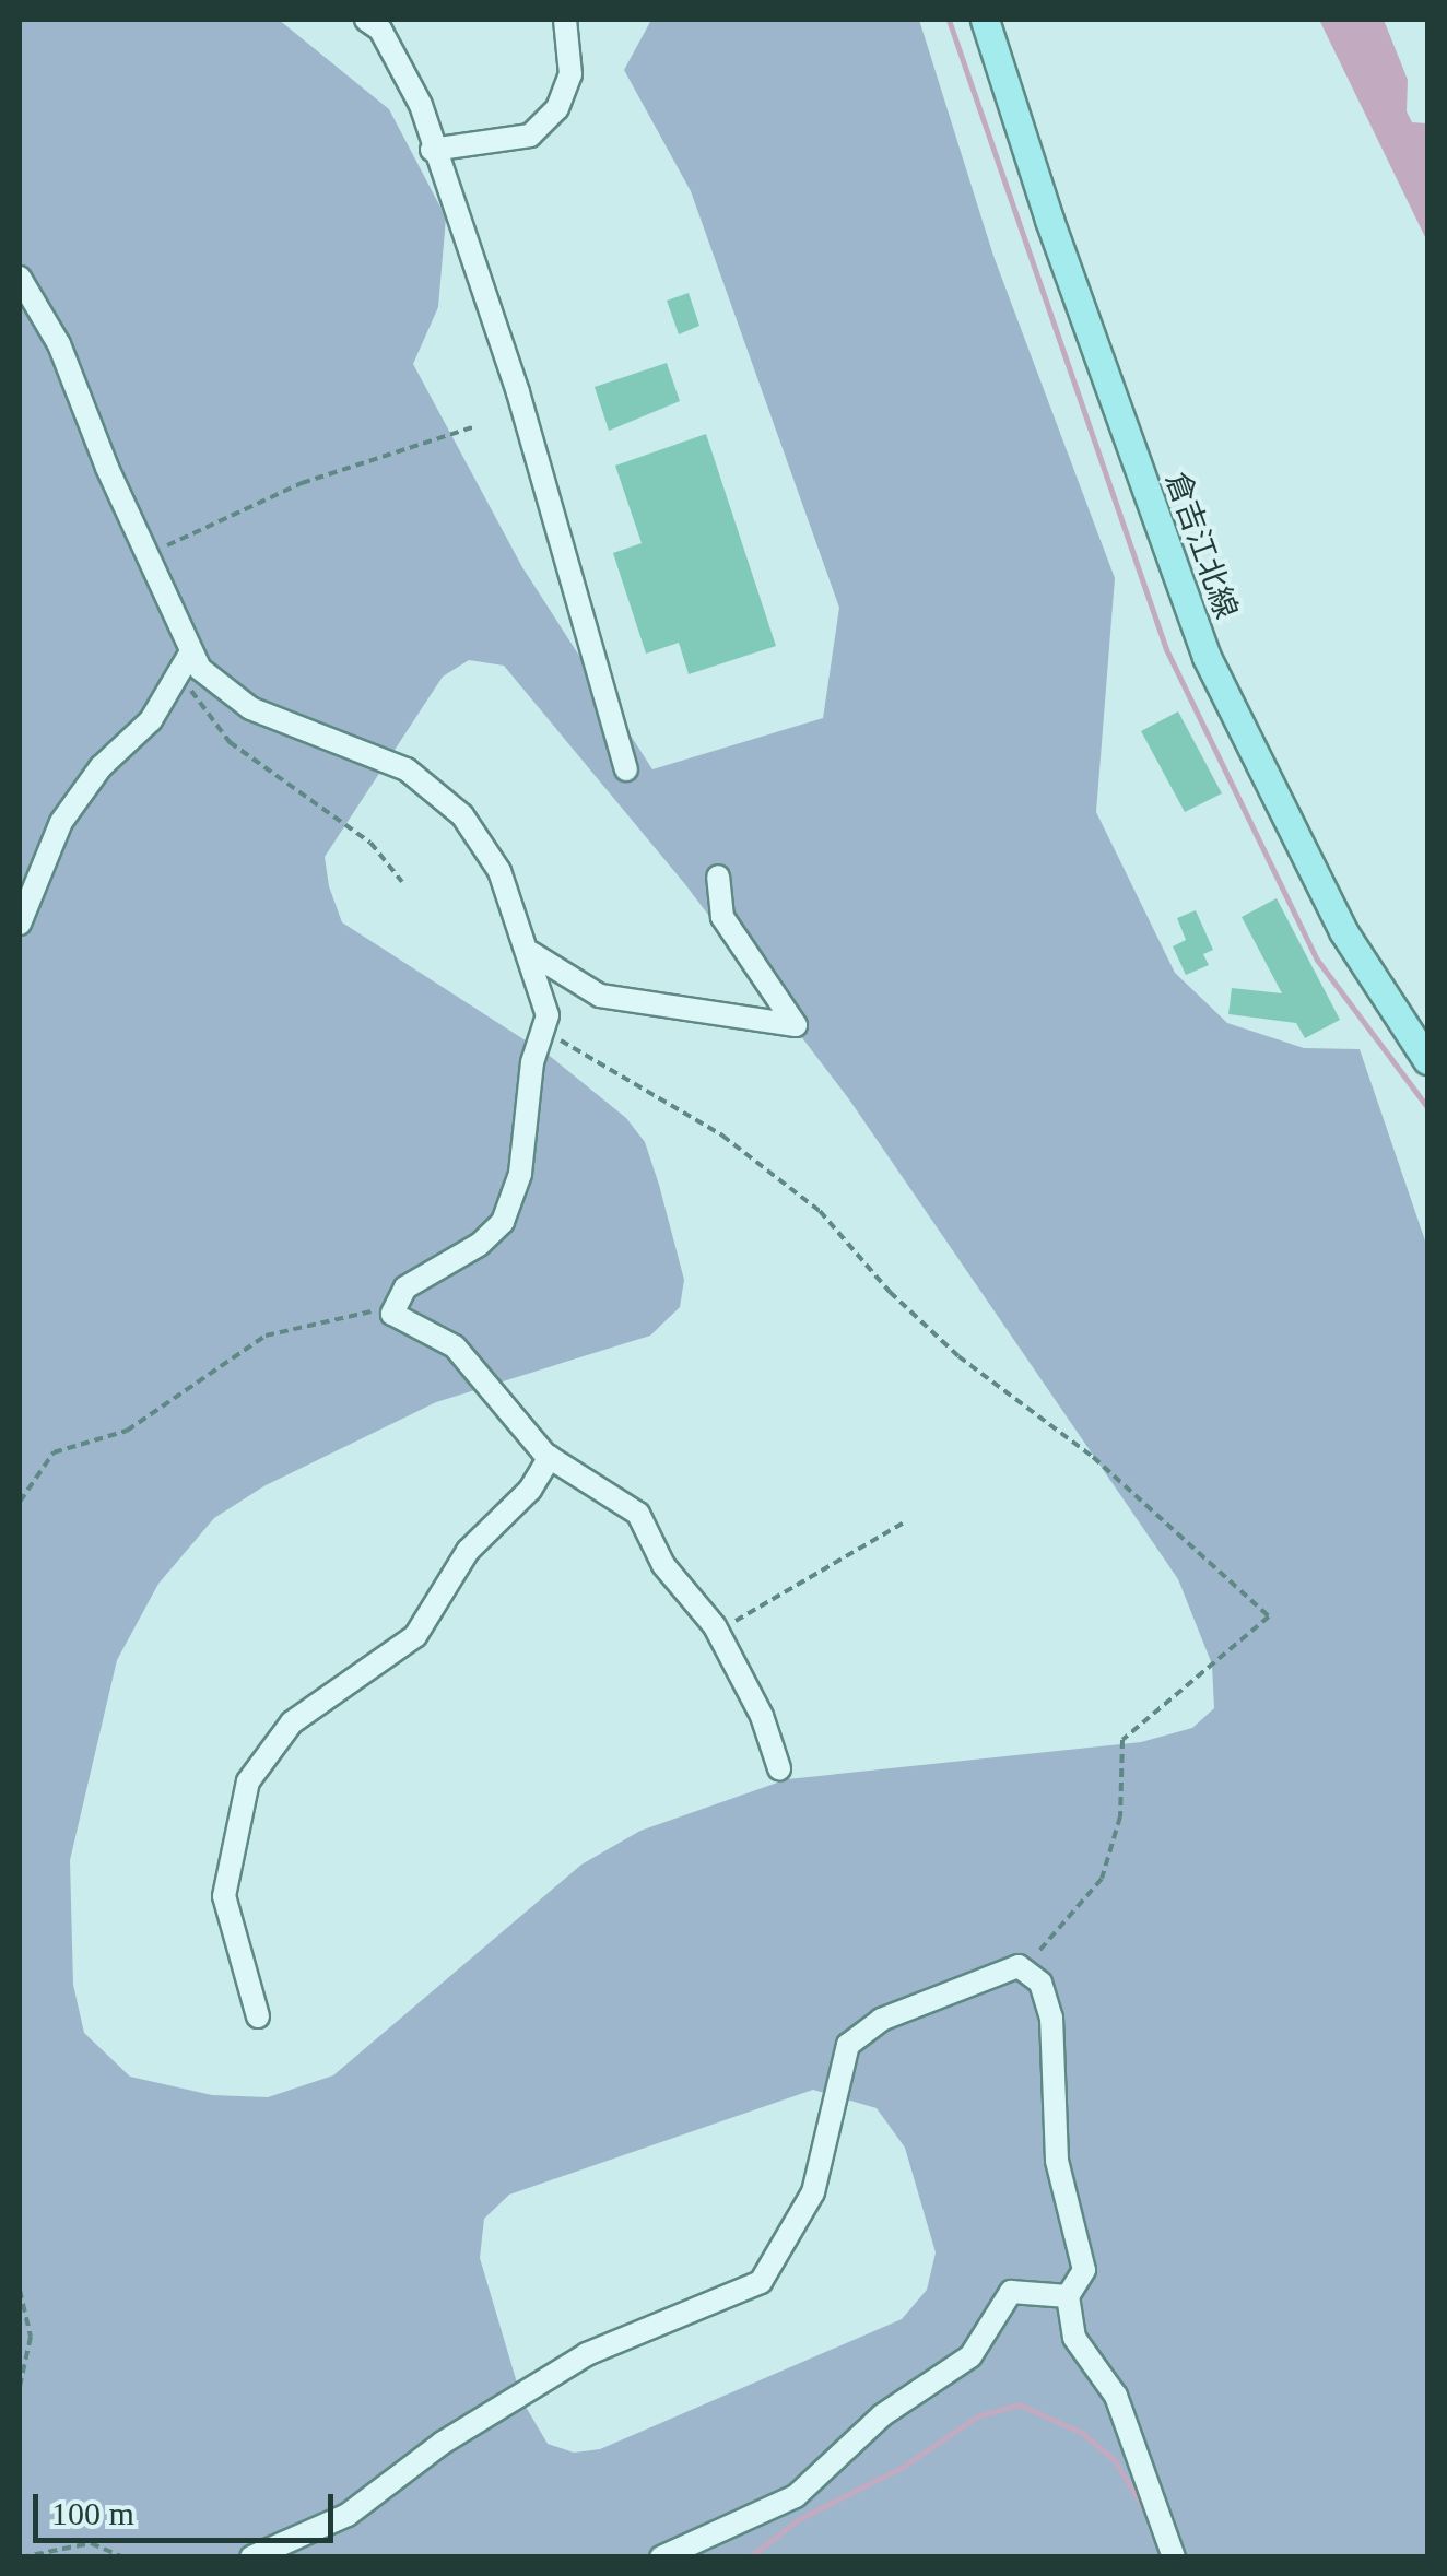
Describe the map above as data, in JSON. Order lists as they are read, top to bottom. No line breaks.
{"streets":{"main road":["倉吉江北線"]},"scale_bar":"100 m"}
